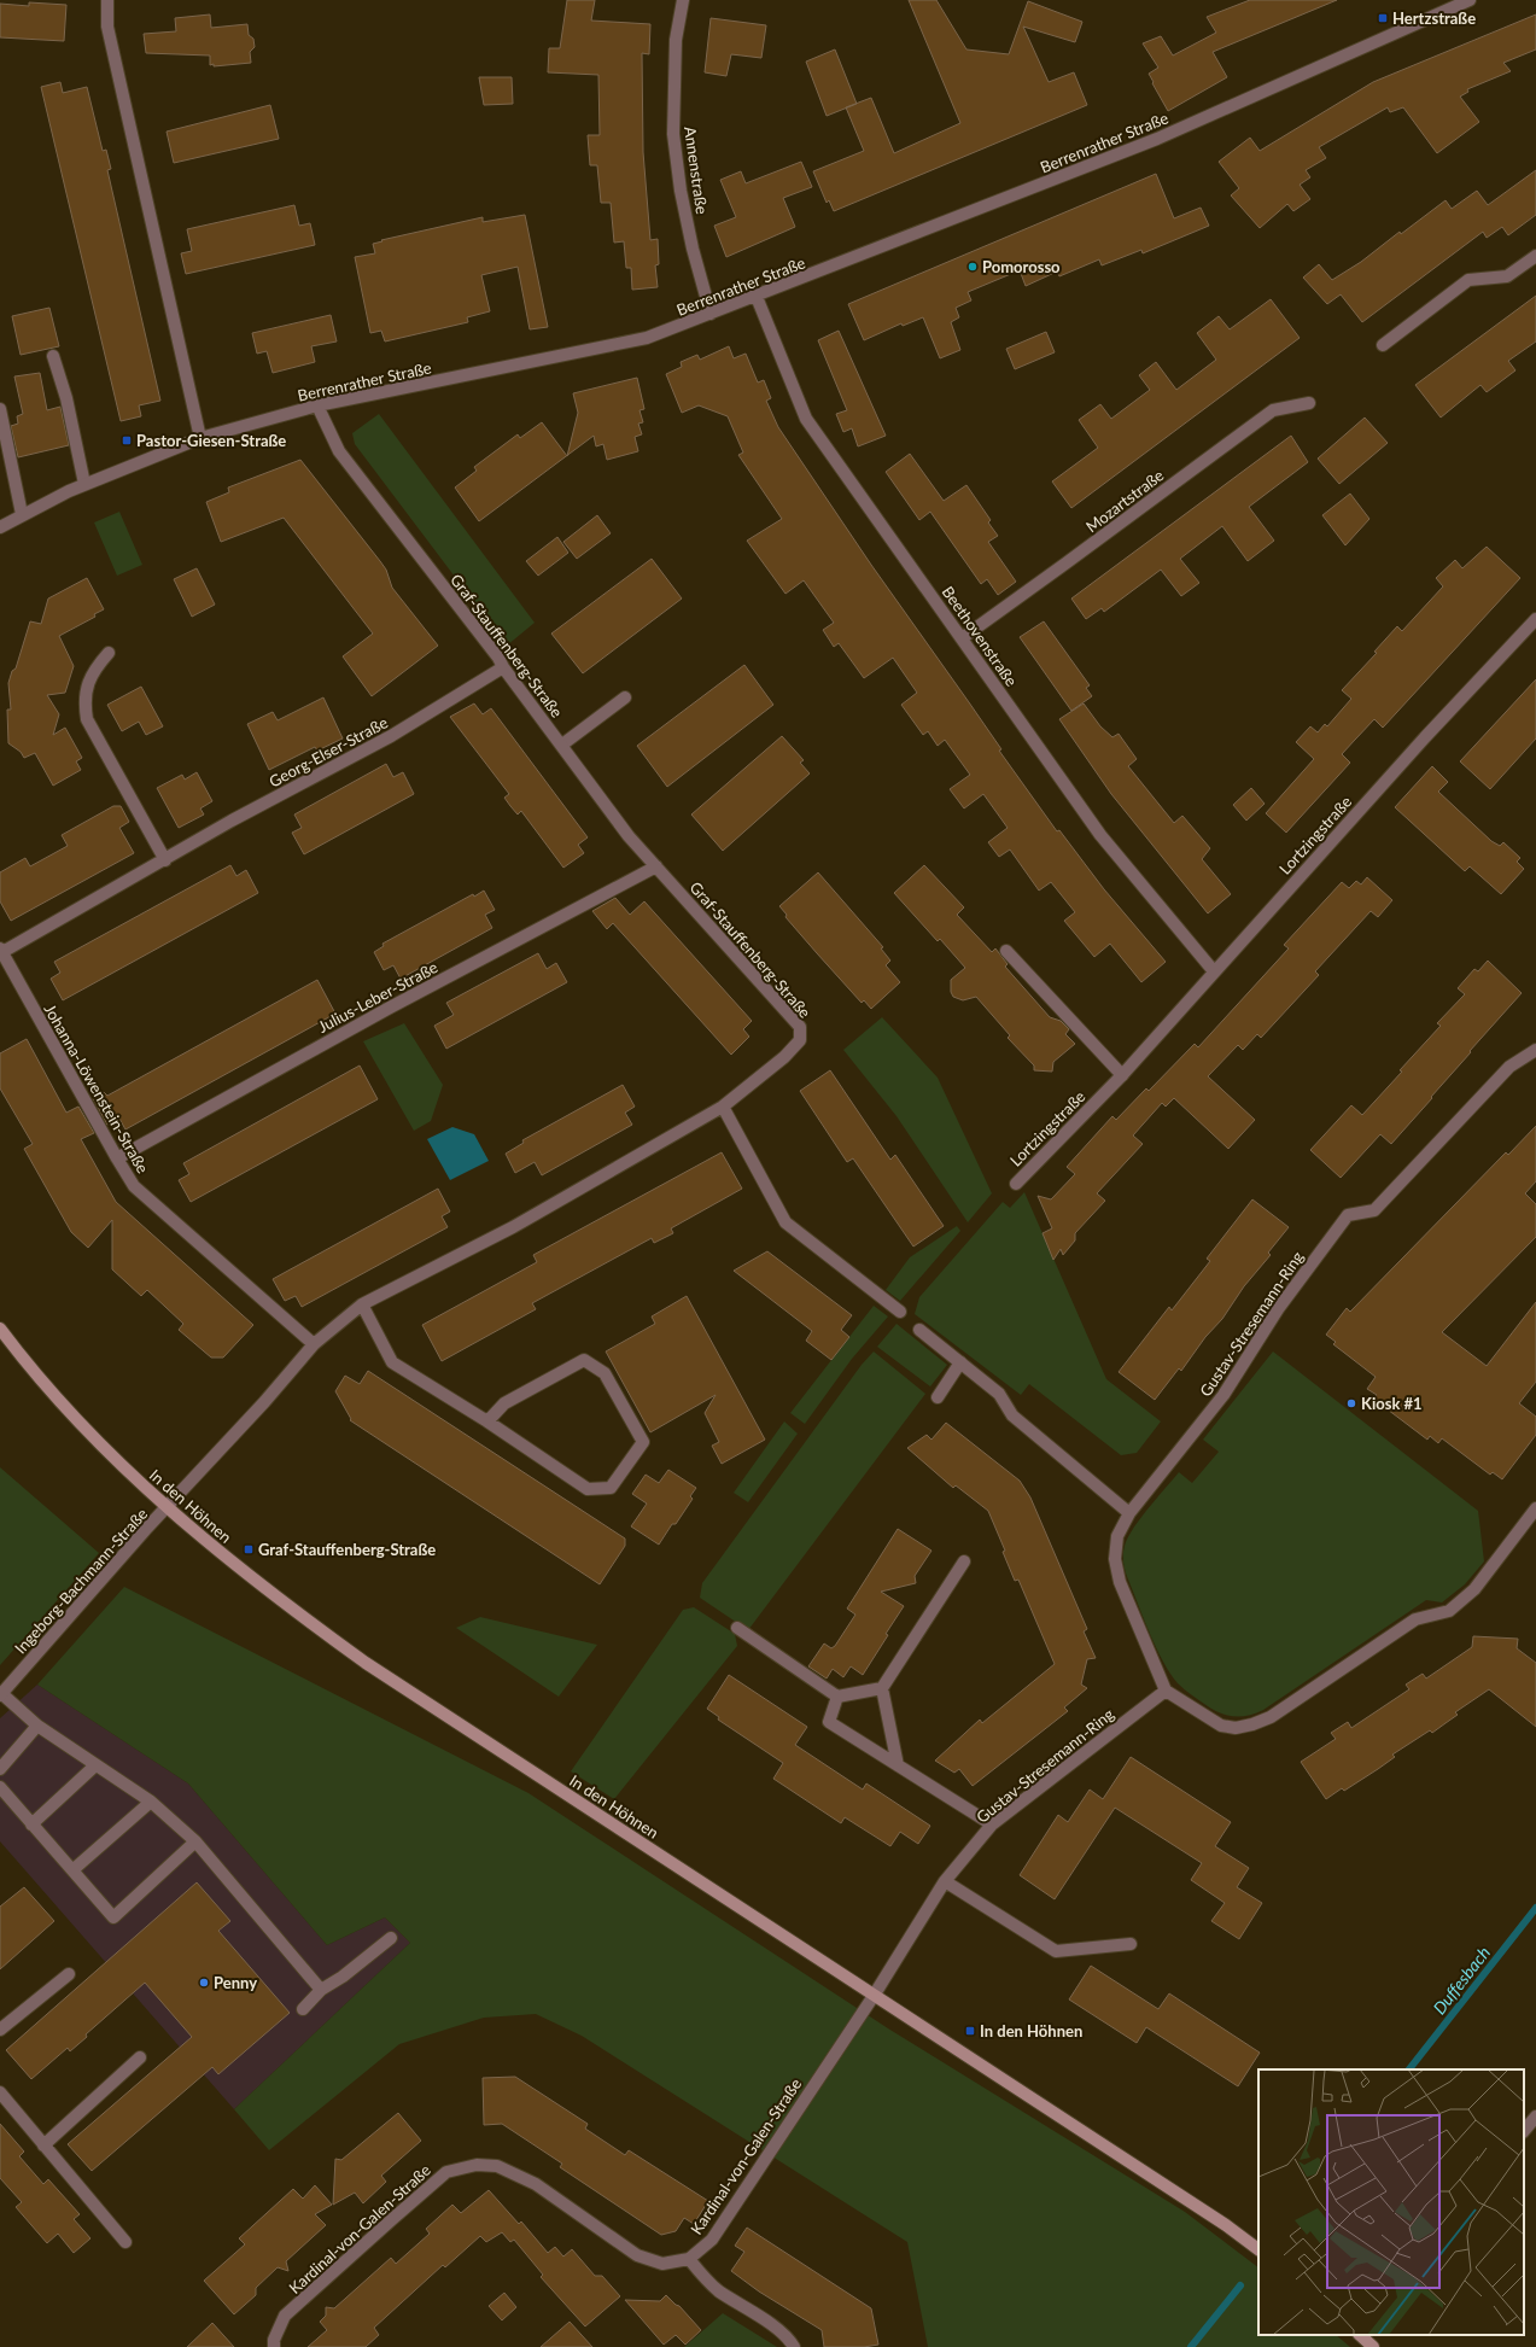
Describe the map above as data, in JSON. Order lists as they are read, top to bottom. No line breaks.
{"streets":{"street":["Berrenrather Straße","Annenstraße","Mozartstraße","Beethovenstraße","Graf-Stauffenberg-Straße","Georg-Elser-Straße","Lortzingstraße","Julius-Leber-Straße","Johanna-Löwenstein-Straße","Gustav-Stresemann-Ring","In den Höhnen","Ingeborg-Bachmann-Straße","Kardinal-von-Galen-Straße"]},"crossings":[["Berrenrather Straße","Annenstraße"],["Berrenrather Straße","Beethovenstraße"],["Berrenrather Straße","Graf-Stauffenberg-Straße"],["Mozartstraße","Beethovenstraße"],["Beethovenstraße","Lortzingstraße"],["Graf-Stauffenberg-Straße","Georg-Elser-Straße"],["Graf-Stauffenberg-Straße","Julius-Leber-Straße"],["Graf-Stauffenberg-Straße","Johanna-Löwenstein-Straße"],["Graf-Stauffenberg-Straße","In den Höhnen"],["Graf-Stauffenberg-Straße","Ingeborg-Bachmann-Straße"],["Georg-Elser-Straße","Johanna-Löwenstein-Straße"],["Julius-Leber-Straße","Johanna-Löwenstein-Straße"],["Gustav-Stresemann-Ring","In den Höhnen"],["Gustav-Stresemann-Ring","Kardinal-von-Galen-Straße"],["In den Höhnen","Ingeborg-Bachmann-Straße"],["In den Höhnen","Kardinal-von-Galen-Straße"]],"water":["Duffesbach"],"places":{"transit":["Hertzstraße","Pastor-Giesen-Straße","Graf-Stauffenberg-Straße","In den Höhnen"],"other":["Pomorosso","Kiosk #1","Penny"]}}
